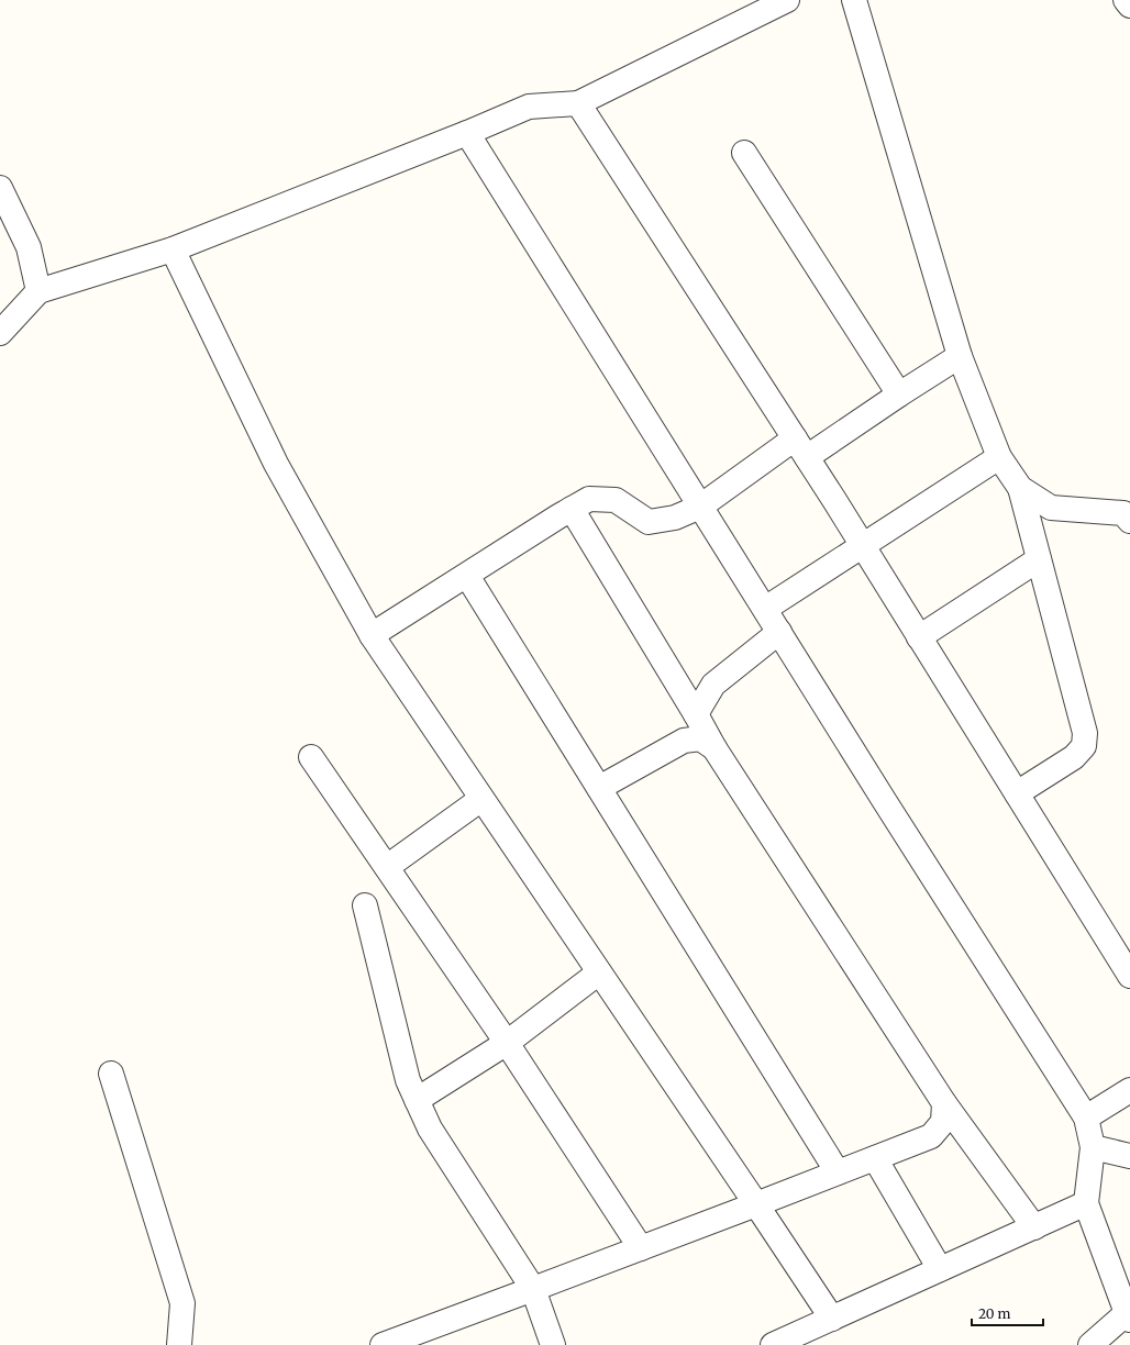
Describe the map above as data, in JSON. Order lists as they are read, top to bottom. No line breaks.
{"scale_bar":"20 m"}
